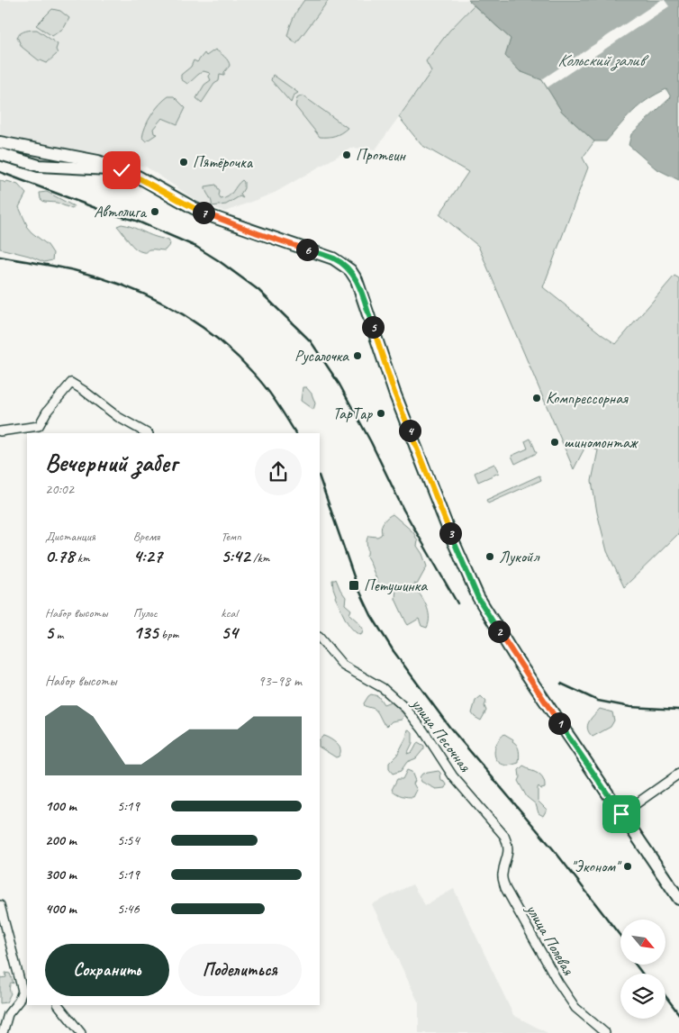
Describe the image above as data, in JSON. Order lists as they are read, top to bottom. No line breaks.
{"streets":{"street":["улица Песочная","улица Полевая"]},"crossings":[["улица Песочная","улица Полевая"]],"water":["Кольский залив"],"places":{"other":["Протеин","Пятёрочка","Автолига","Русалочка","Компрессорная","ТарТар","шиномонтаж","Лукойл","\"Эконом\""],"transit":["Петушинка"]},"north":"bottom right","page":{"pins":["7","6","5","4","3","2","1"],"heading":["Вечерний забег","20:02"],"stats":[["Дистанция","0.78 km"],["Время","4:27"],["Темп","5:42 /km"],["Набор высоты","5 m"],["Пульс","135 bpm"],["kcal","54"]],"chart":["Набор высоты","93–98 m"],"list":[{"name":"100 m","note":"5:19"},{"name":"200 m","note":"5:54"},{"name":"300 m","note":"5:19"},{"name":"400 m","note":"5:46"}],"buttons":["Сохранить","Поделиться"]}}
